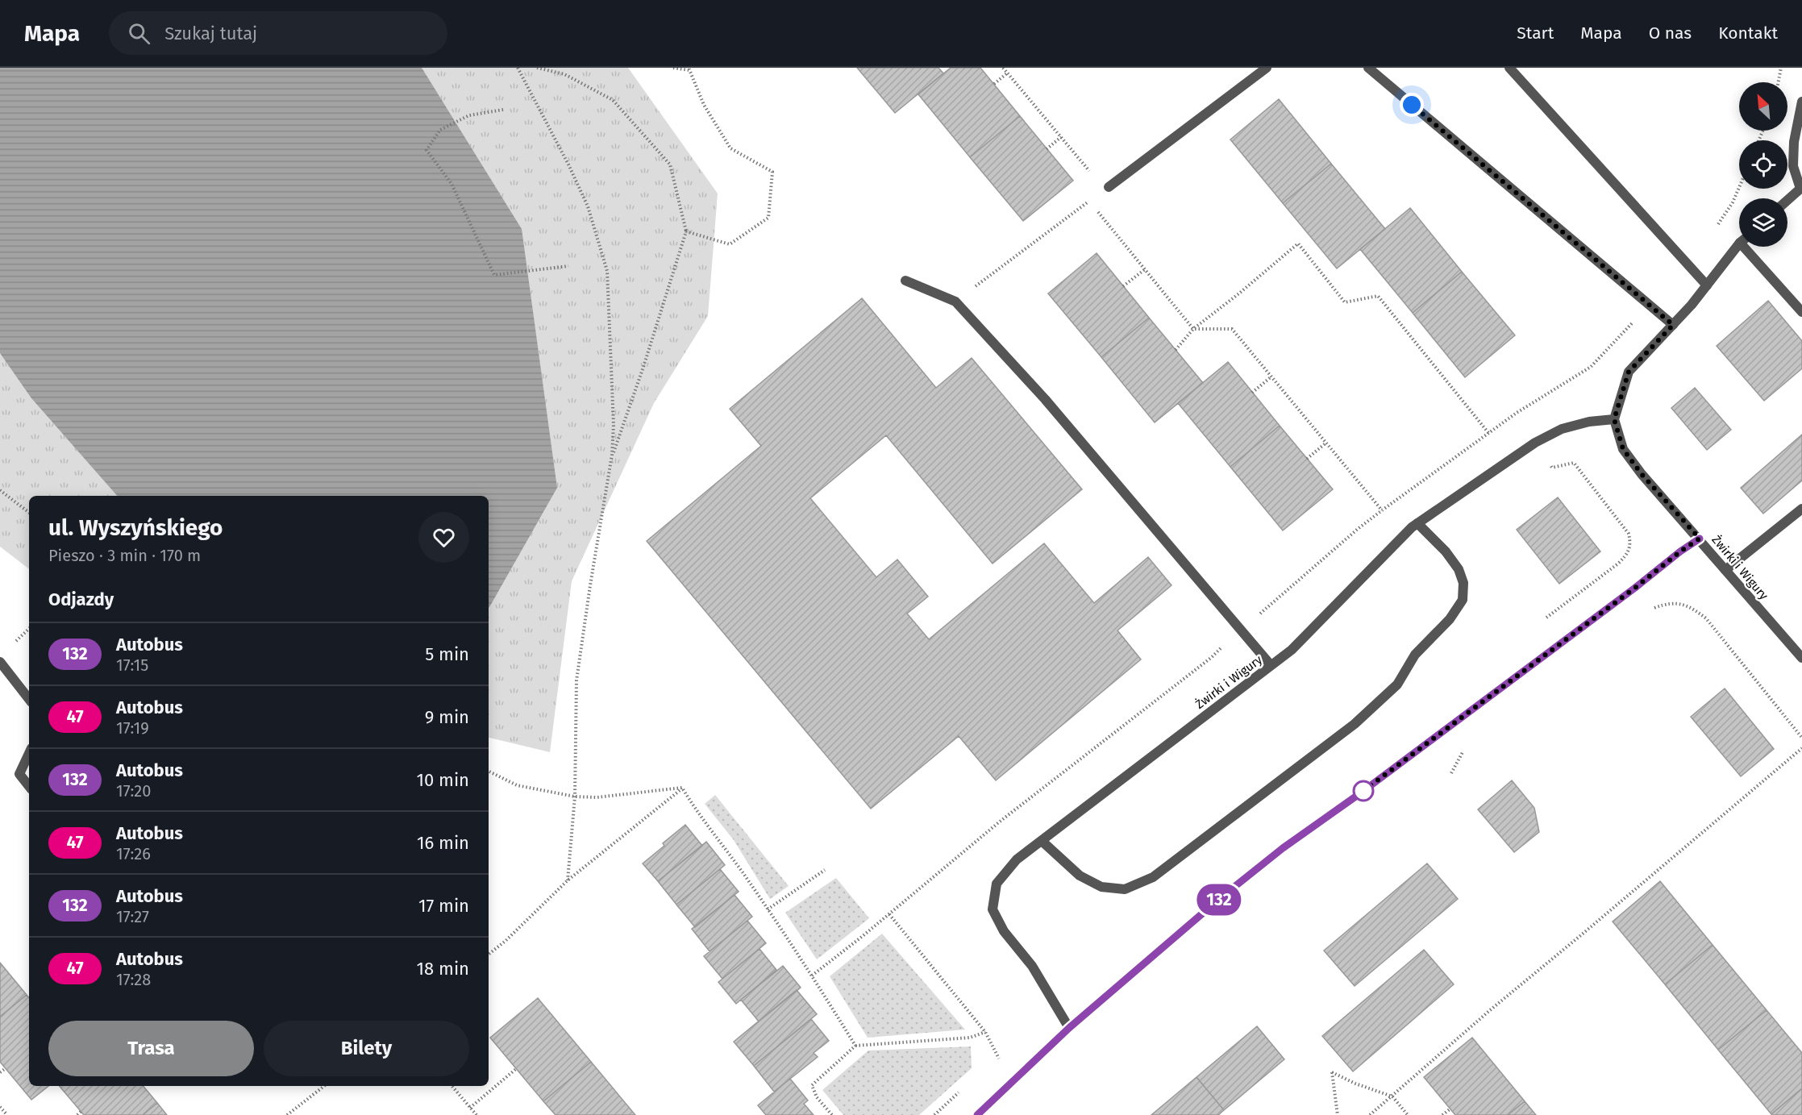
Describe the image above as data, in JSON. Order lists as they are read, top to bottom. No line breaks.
{"streets":{"street":["Żwirki i Wigury"]},"lines":["bus line 132"],"north":"top left","page":{"header":"Mapa","search":"Szukaj tutaj","nav":["Start","Mapa","O nas","Kontakt"],"on_map":"132","heading":[["ul. Wyszyńskiego","Pieszo · 3 min · 170 m"],"Odjazdy"],"list":[{"mark":"132","name":"Autobus","note":"17:15","value":"5 min"},{"mark":"47","name":"Autobus","note":"17:19","value":"9 min"},{"mark":"132","name":"Autobus","note":"17:20","value":"10 min"},{"mark":"47","name":"Autobus","note":"17:26","value":"16 min"},{"mark":"132","name":"Autobus","note":"17:27","value":"17 min"},{"mark":"47","name":"Autobus","note":"17:28","value":"18 min"}],"buttons":["Trasa","Bilety"]}}
